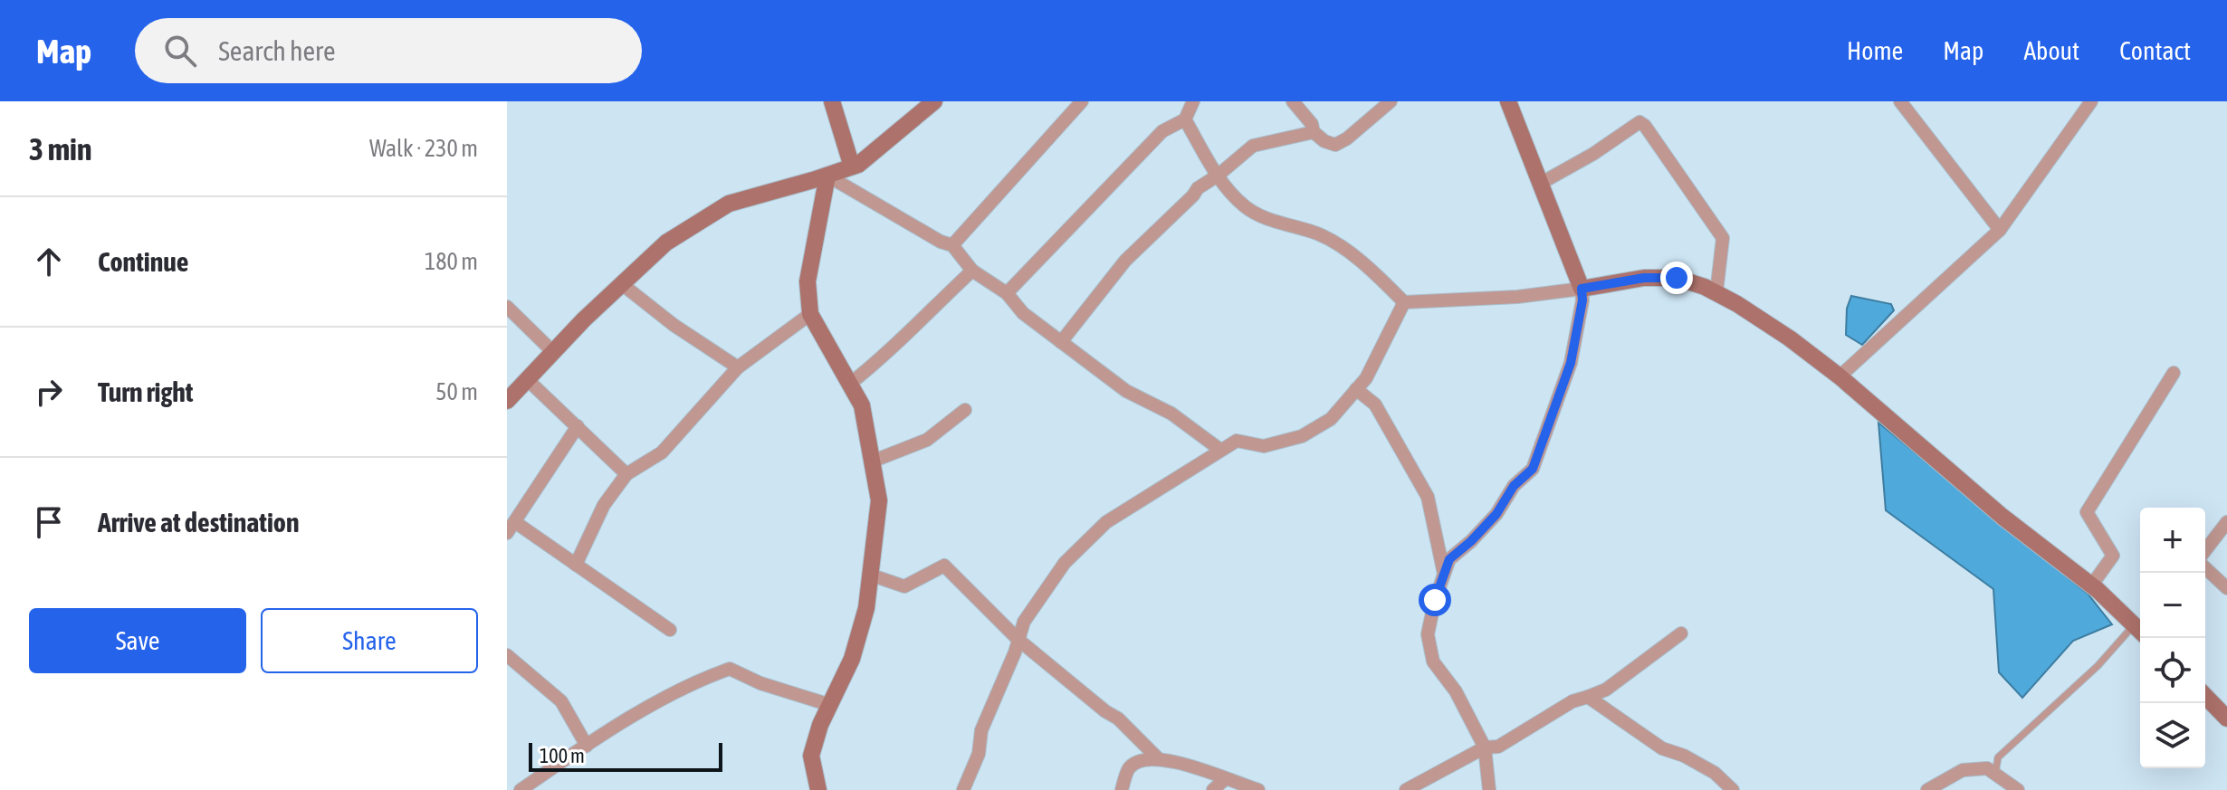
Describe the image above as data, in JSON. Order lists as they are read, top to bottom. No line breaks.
{"scale_bar":"100 m","page":{"header":"Map","search":"Search here","nav":["Home","Map","About","Contact"],"heading":["3 min","Walk · 230 m"],"list":[["Continue","180 m"],["Turn right","50 m"],"Arrive at destination"],"map_buttons":["+","−"],"buttons":["Save","Share"],"scale":"100 m"}}
